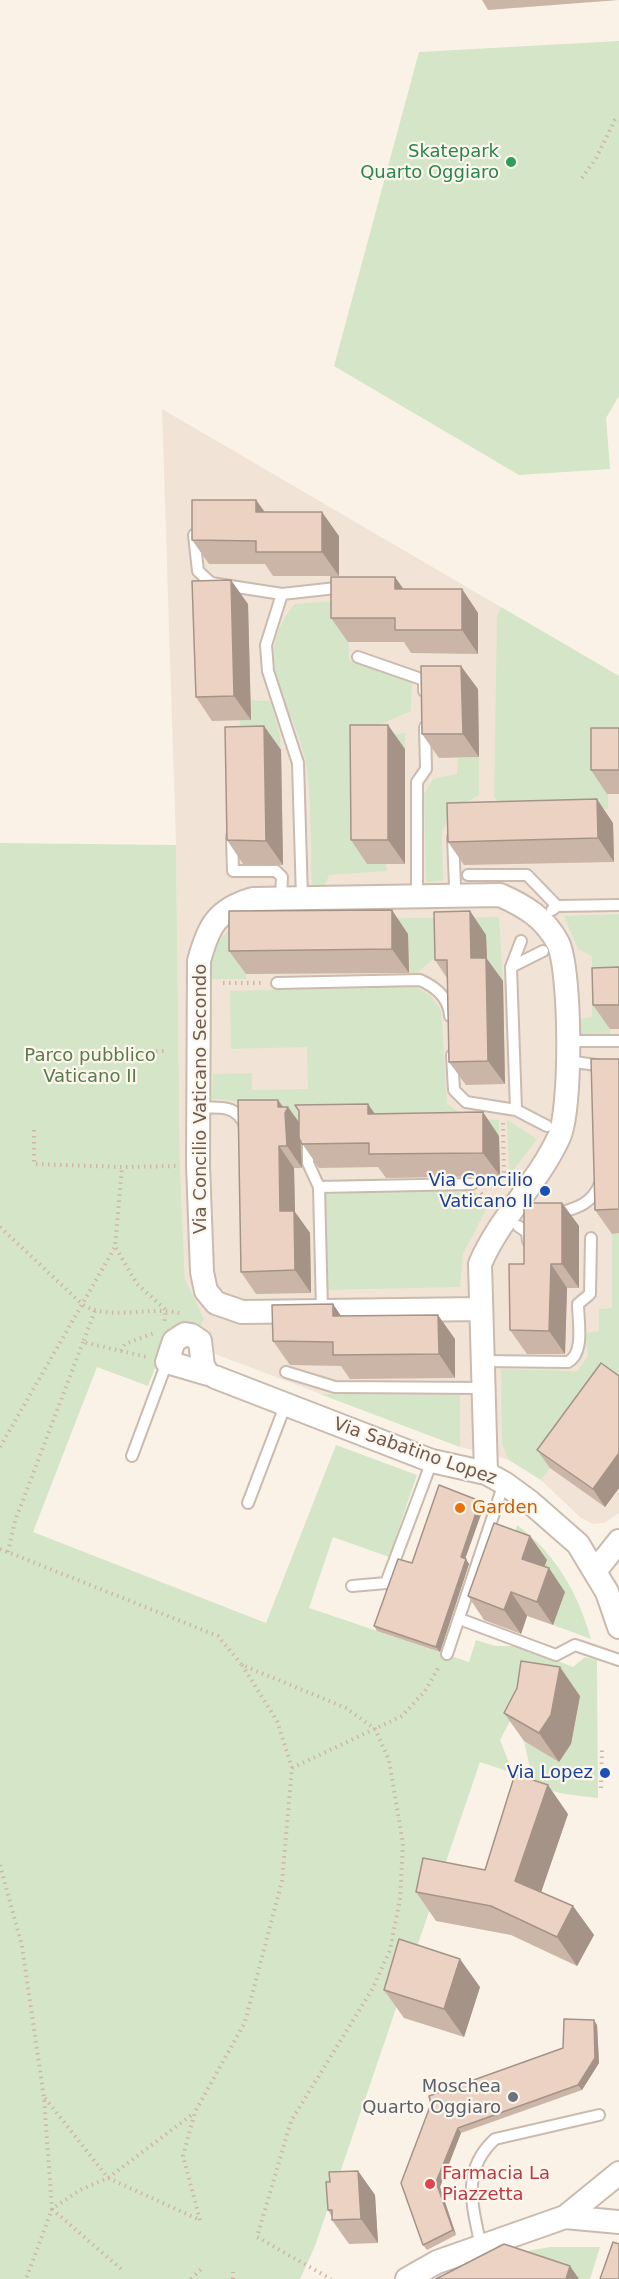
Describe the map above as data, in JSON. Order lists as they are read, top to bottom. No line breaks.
{"streets":{"street":["Via Concilio Vaticano Secondo","Via Sabatino Lopez"]},"crossings":[["Via Concilio Vaticano Secondo","Via Sabatino Lopez"]],"parks":["Parco pubblico Vaticano II"],"places":["Skatepark Quarto Oggiaro","Via Concilio Vaticano II","Garden","Via Lopez","Moschea Quarto Oggiaro","Farmacia La Piazzetta"]}
